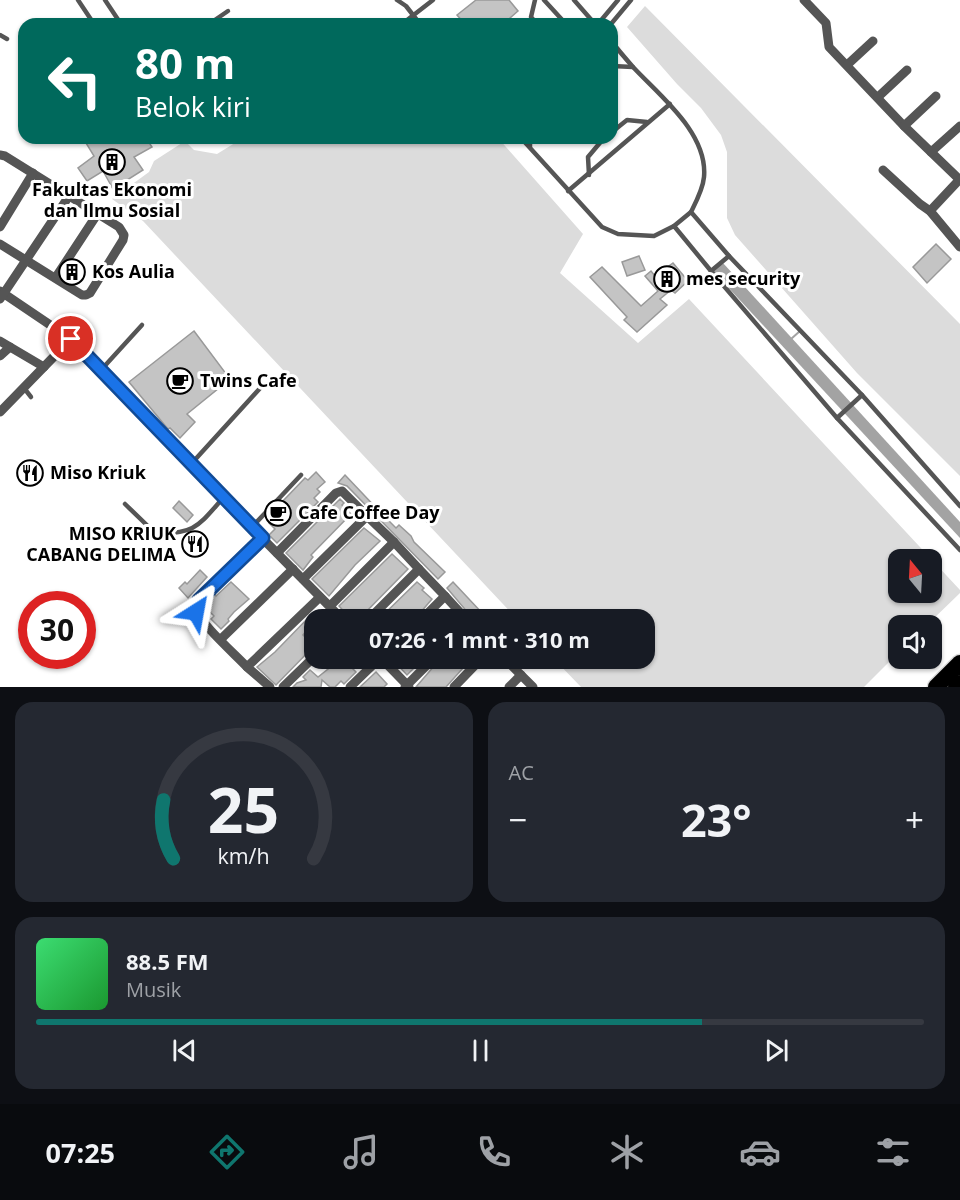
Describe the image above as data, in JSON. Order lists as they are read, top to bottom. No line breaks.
{"places":{"building":["Fakultas Ekonomi dan Ilmu Sosial","Kos Aulia","mes security"],"cafe":["Twins Cafe","Cafe Coffee Day"],"restaurant":["Miso Kriuk","MISO KRIUK CABANG DELIMA"]},"north":"top","page":{"turn":["80 m","Belok kiri"],"limit":"30","trip":"07:26 · 1 mnt · 310 m","tile":"AC","heat":["−","23°","+"],"song":["88.5 FM","Musik"],"tabs":"07:25","gauge":["25","km/h"]}}
